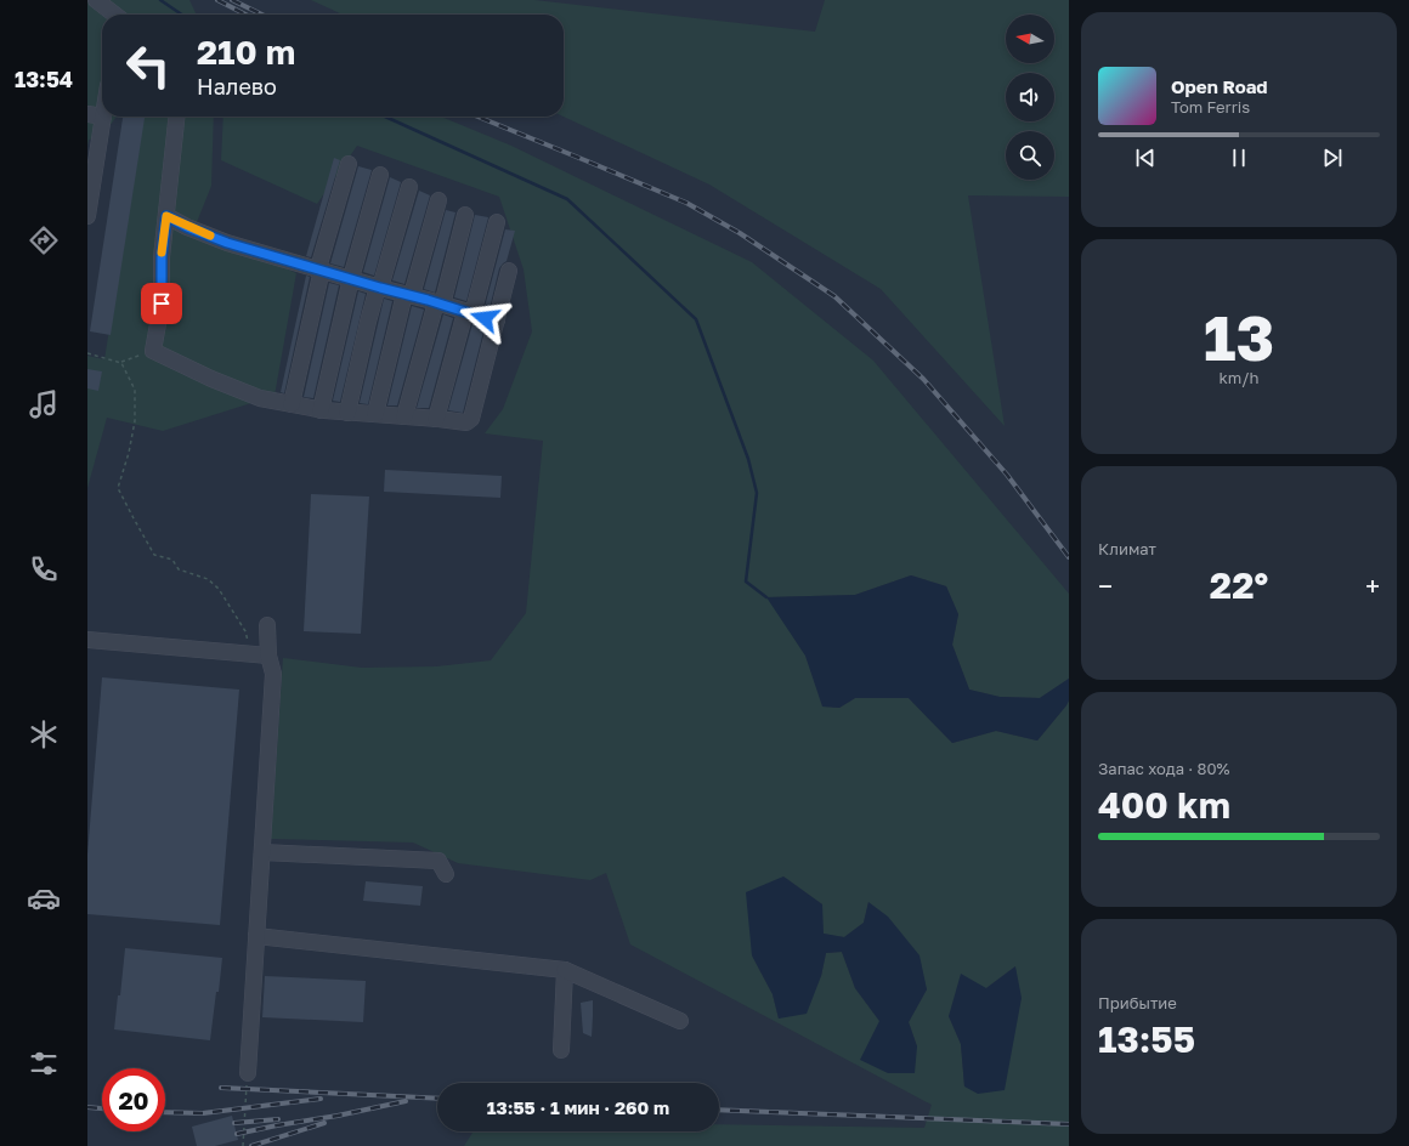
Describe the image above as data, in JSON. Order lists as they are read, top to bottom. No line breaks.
{"north":"left","page":{"tabs":"13:54","turn":["210 m","Налево"],"song":["Open Road","Tom Ferris"],"tile":[["13","km/h"],"Климат",["Запас хода · 80%","400 km"],["Прибытие","13:55"]],"heat":["−","22°","+"],"limit":"20","trip":"13:55 · 1 мин · 260 m"}}
